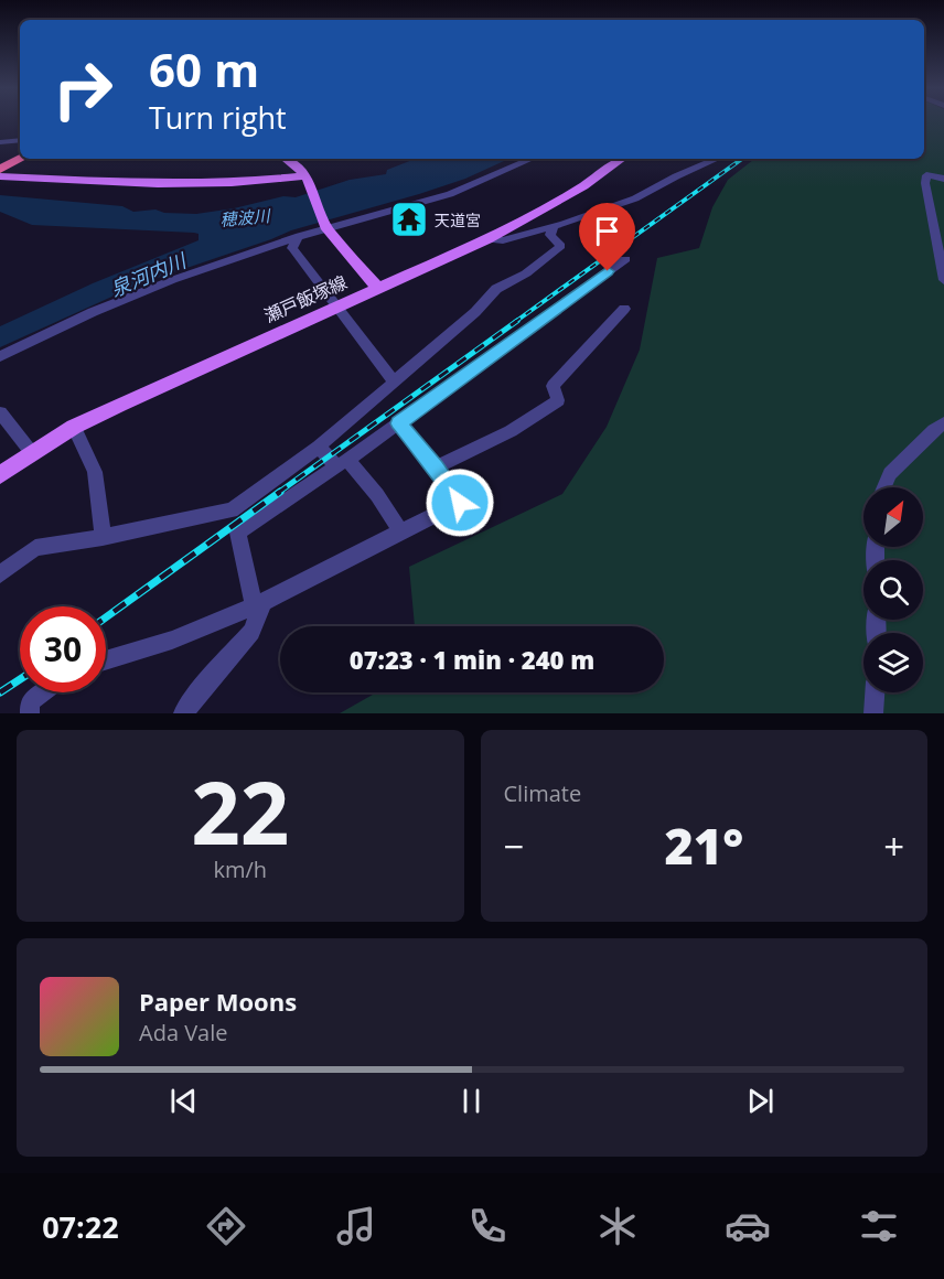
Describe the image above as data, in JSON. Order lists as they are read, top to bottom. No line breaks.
{"streets":{"main road":["瀬戸飯塚線"]},"water":["穂波川","泉河内川"],"places":{"temple":["天道宮"]},"north":"top right","page":{"turn":["60 m","Turn right"],"limit":"30","trip":"07:23 · 1 min · 240 m","tile":[["22","km/h"],"Climate"],"heat":["−","21°","+"],"song":["Paper Moons","Ada Vale"],"tabs":"07:22"}}
